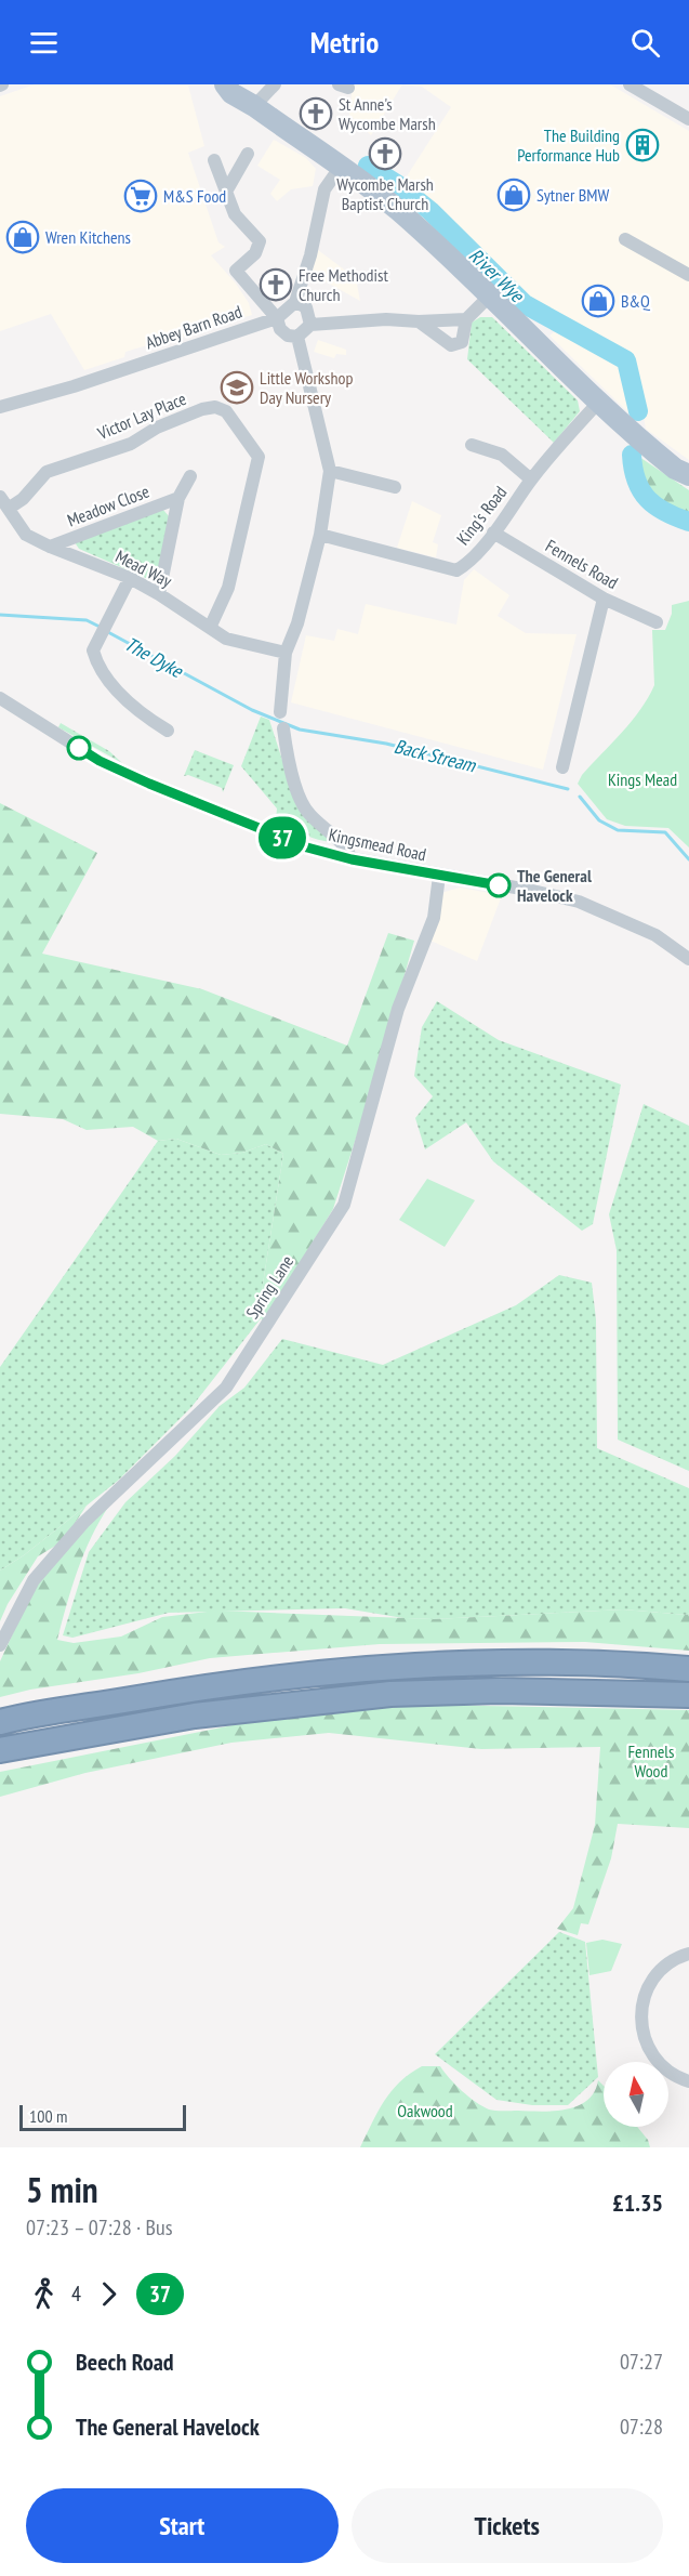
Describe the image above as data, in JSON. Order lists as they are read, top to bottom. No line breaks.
{"streets":{"street":["Abbey Barn Road","Victor Lay Place","Meadow Close","King's Road","Fennels Road","Mead Way","Kingsmead Road","Spring Lane"]},"crossings":[["Victor Lay Place","Mead Way"],["Meadow Close","Mead Way"],["King's Road","Fennels Road"],["Kingsmead Road","Spring Lane"]],"water":["River Wye","The Dyke","Back Stream"],"parks":["Kings Mead","Fennels Wood","Oakwood"],"places":{"church":["St Anne's Wycombe Marsh","Wycombe Marsh Baptist Church","Free Methodist Church"],"building":["The Building Performance Hub"],"shop":["Sytner BMW","Wren Kitchens","B&Q"],"supermarket":["M&S Food"],"school or university":["Little Workshop Day Nursery"],"other":["The General Havelock"]},"lines":["bus line 37"],"scale_bar":"100 m","north":"top","page":{"header":"Metrio","on_map":"37","scale":"100 m","heading":["5 min","07:23 – 07:28 · Bus","£1.35"],"legs":["4","37"],"list":[{"name":"Beech Road","value":"07:27"},{"name":"The General Havelock","value":"07:28"}],"buttons":["Start","Tickets"]}}
